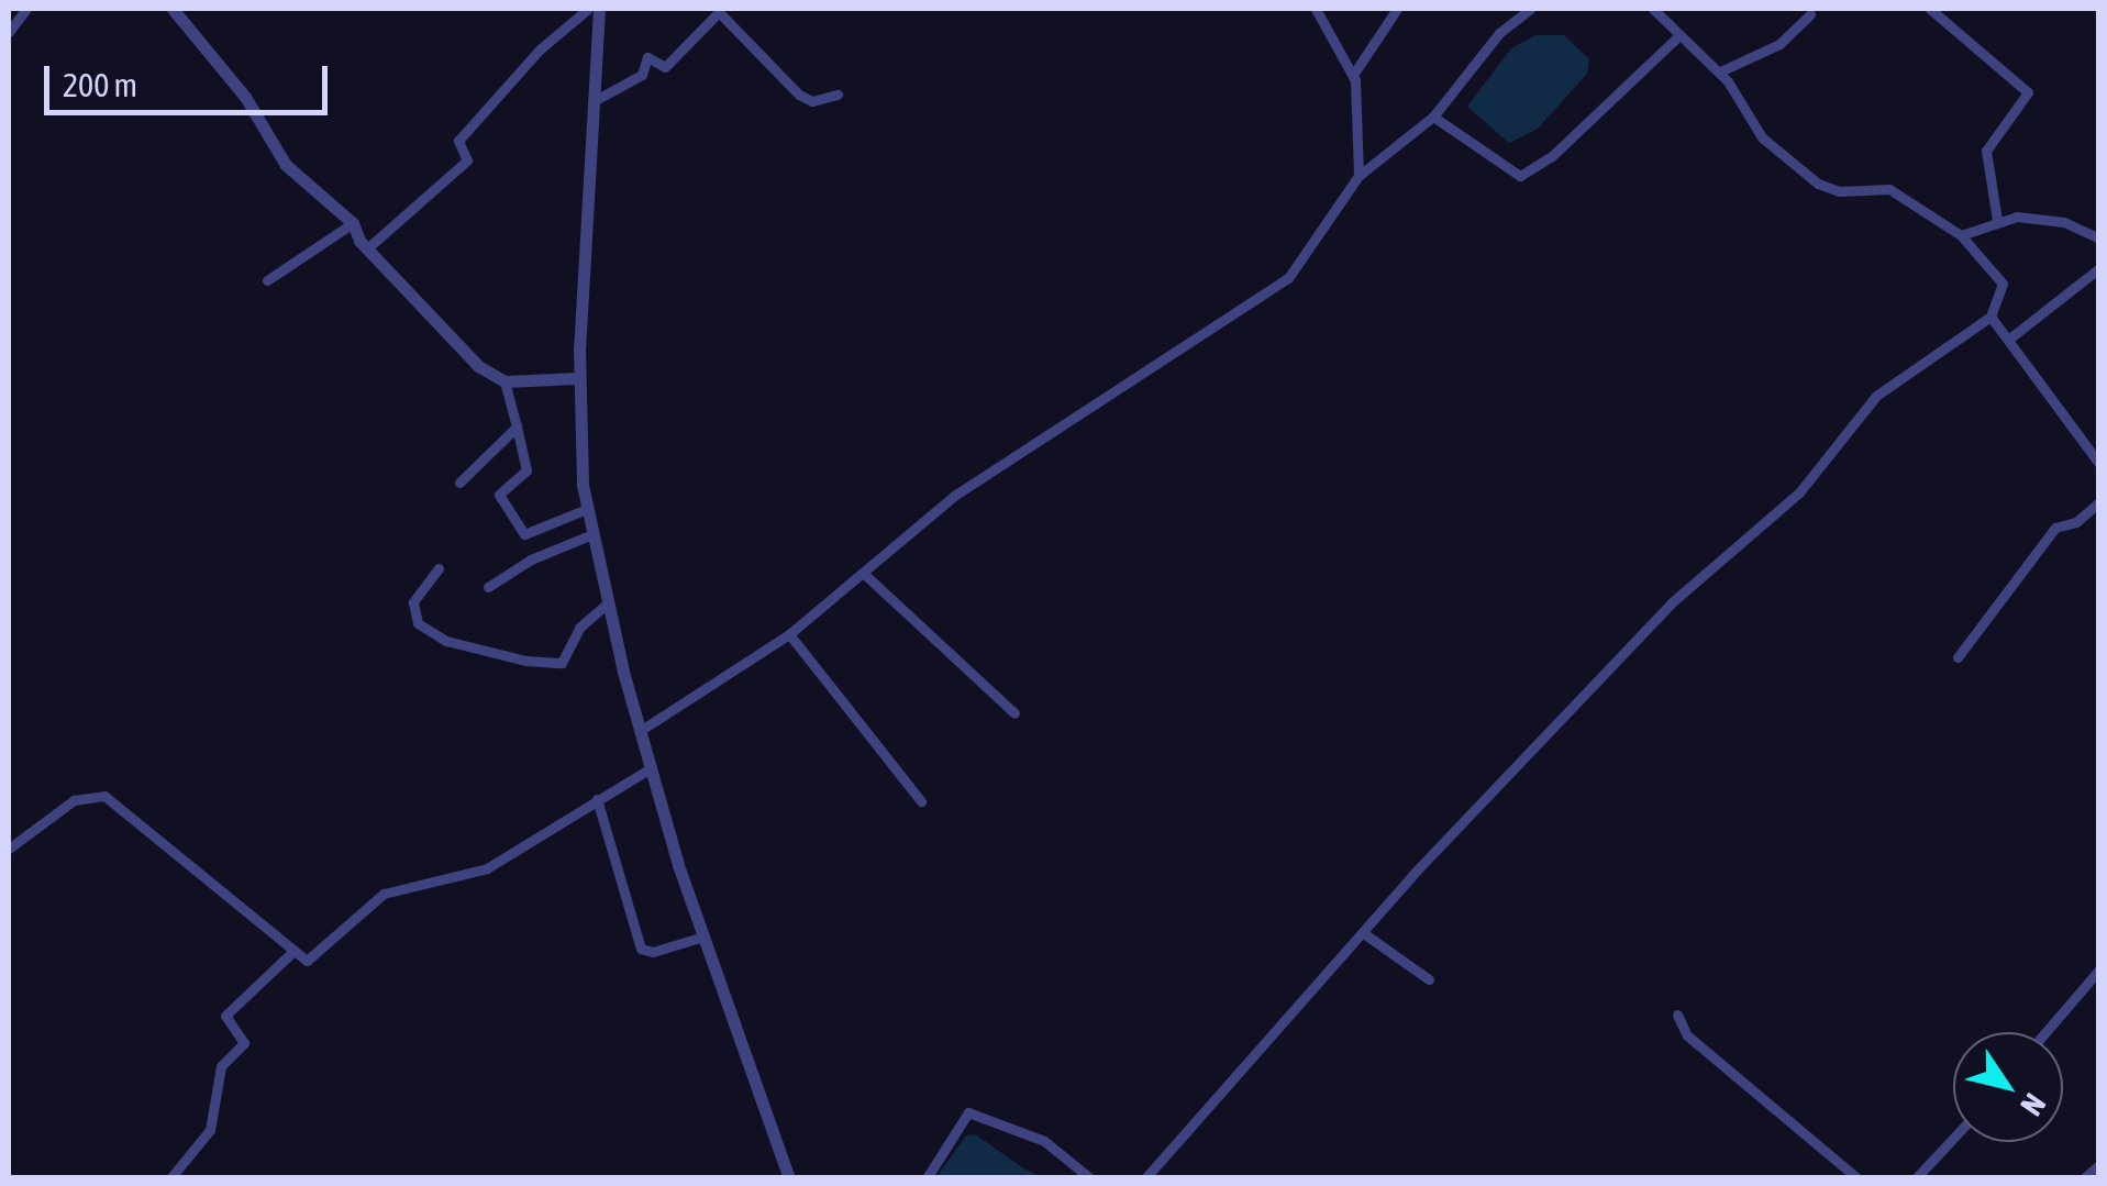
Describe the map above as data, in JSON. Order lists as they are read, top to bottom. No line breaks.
{"scale_bar":"200 m","north":"bottom right"}
